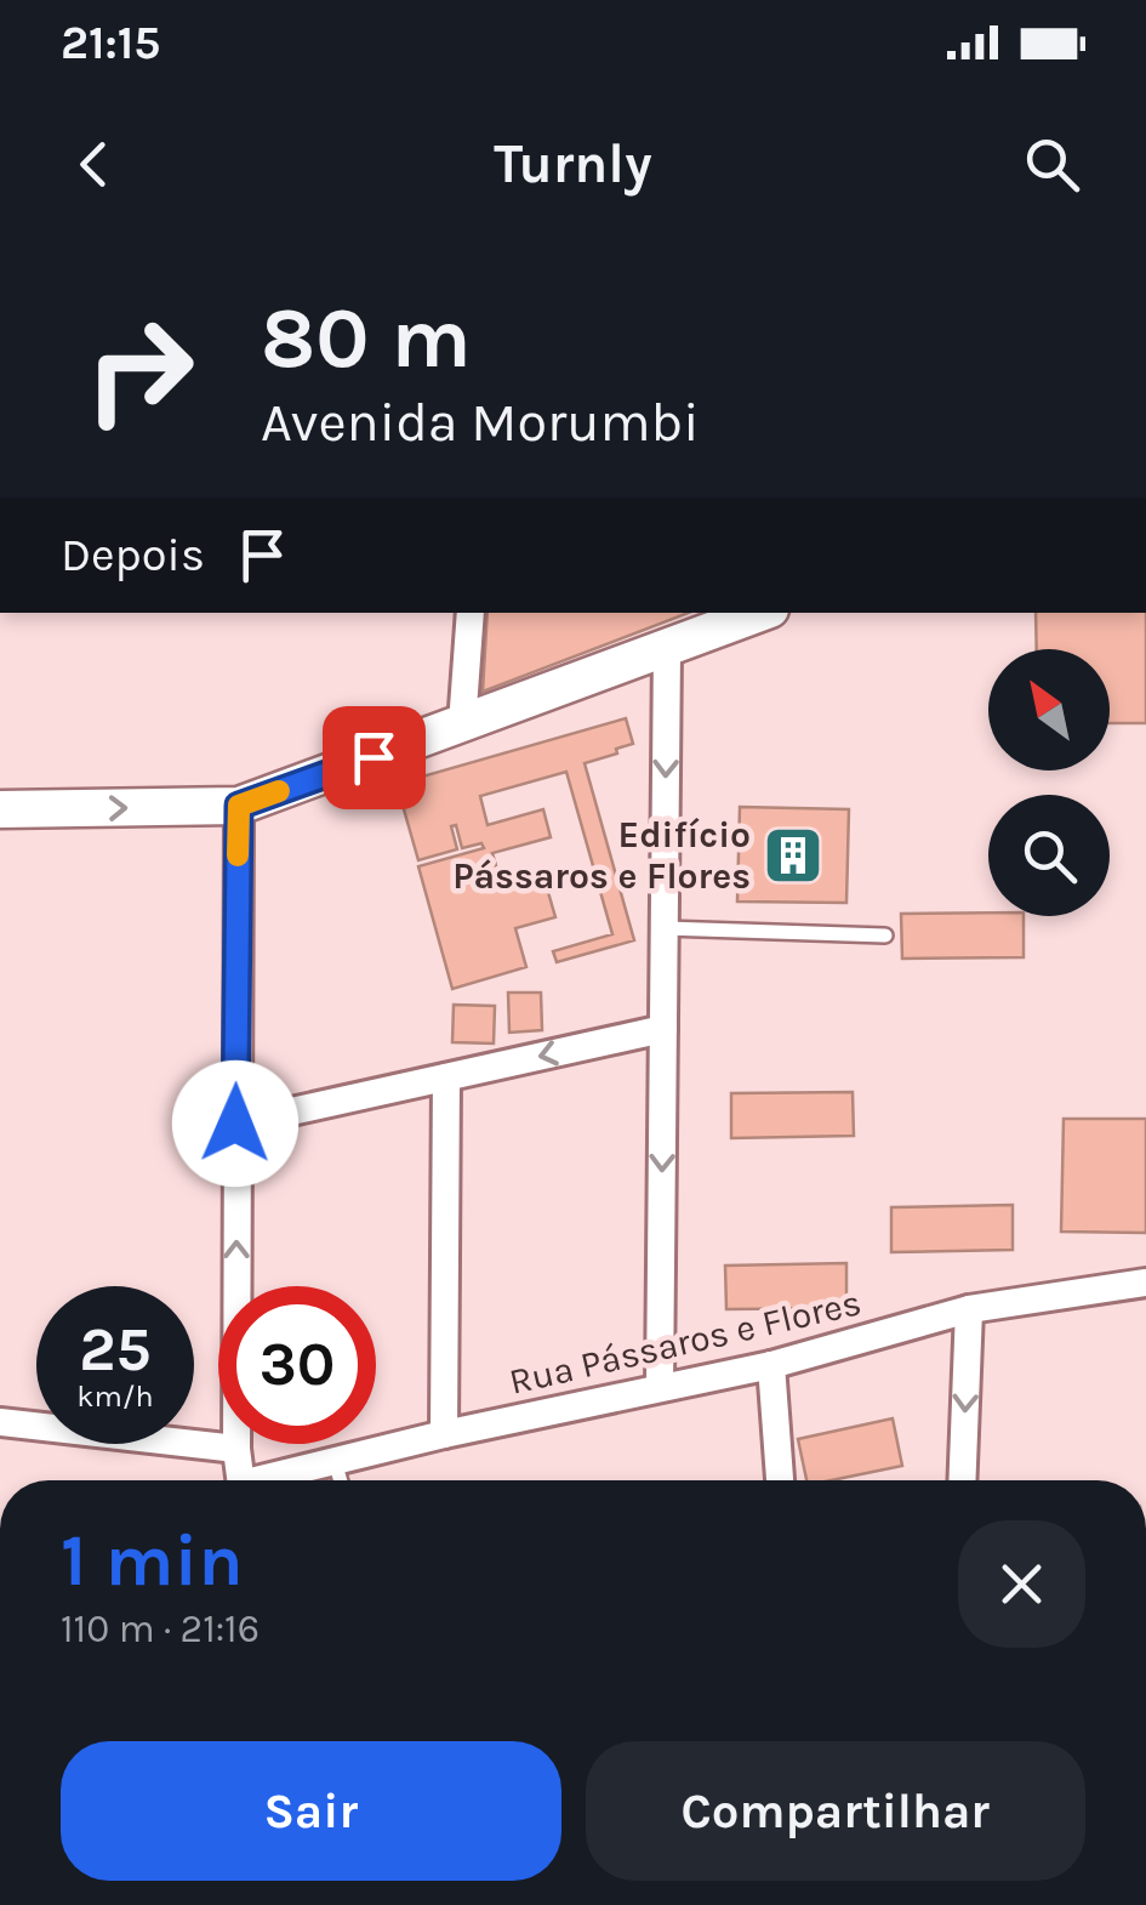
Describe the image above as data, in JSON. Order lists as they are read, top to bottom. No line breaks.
{"streets":{"street":["Rua Pássaros e Flores"]},"places":{"building":["Edifício Pássaros e Flores"]},"north":"top left","page":{"status":"21:15","header":"Turnly","turn":["80 m","Avenida Morumbi"],"then":"Depois","speed":"25 km/h","limit":"30","heading":["1 min","110 m · 21:16"],"buttons":["Sair","Compartilhar"]}}
